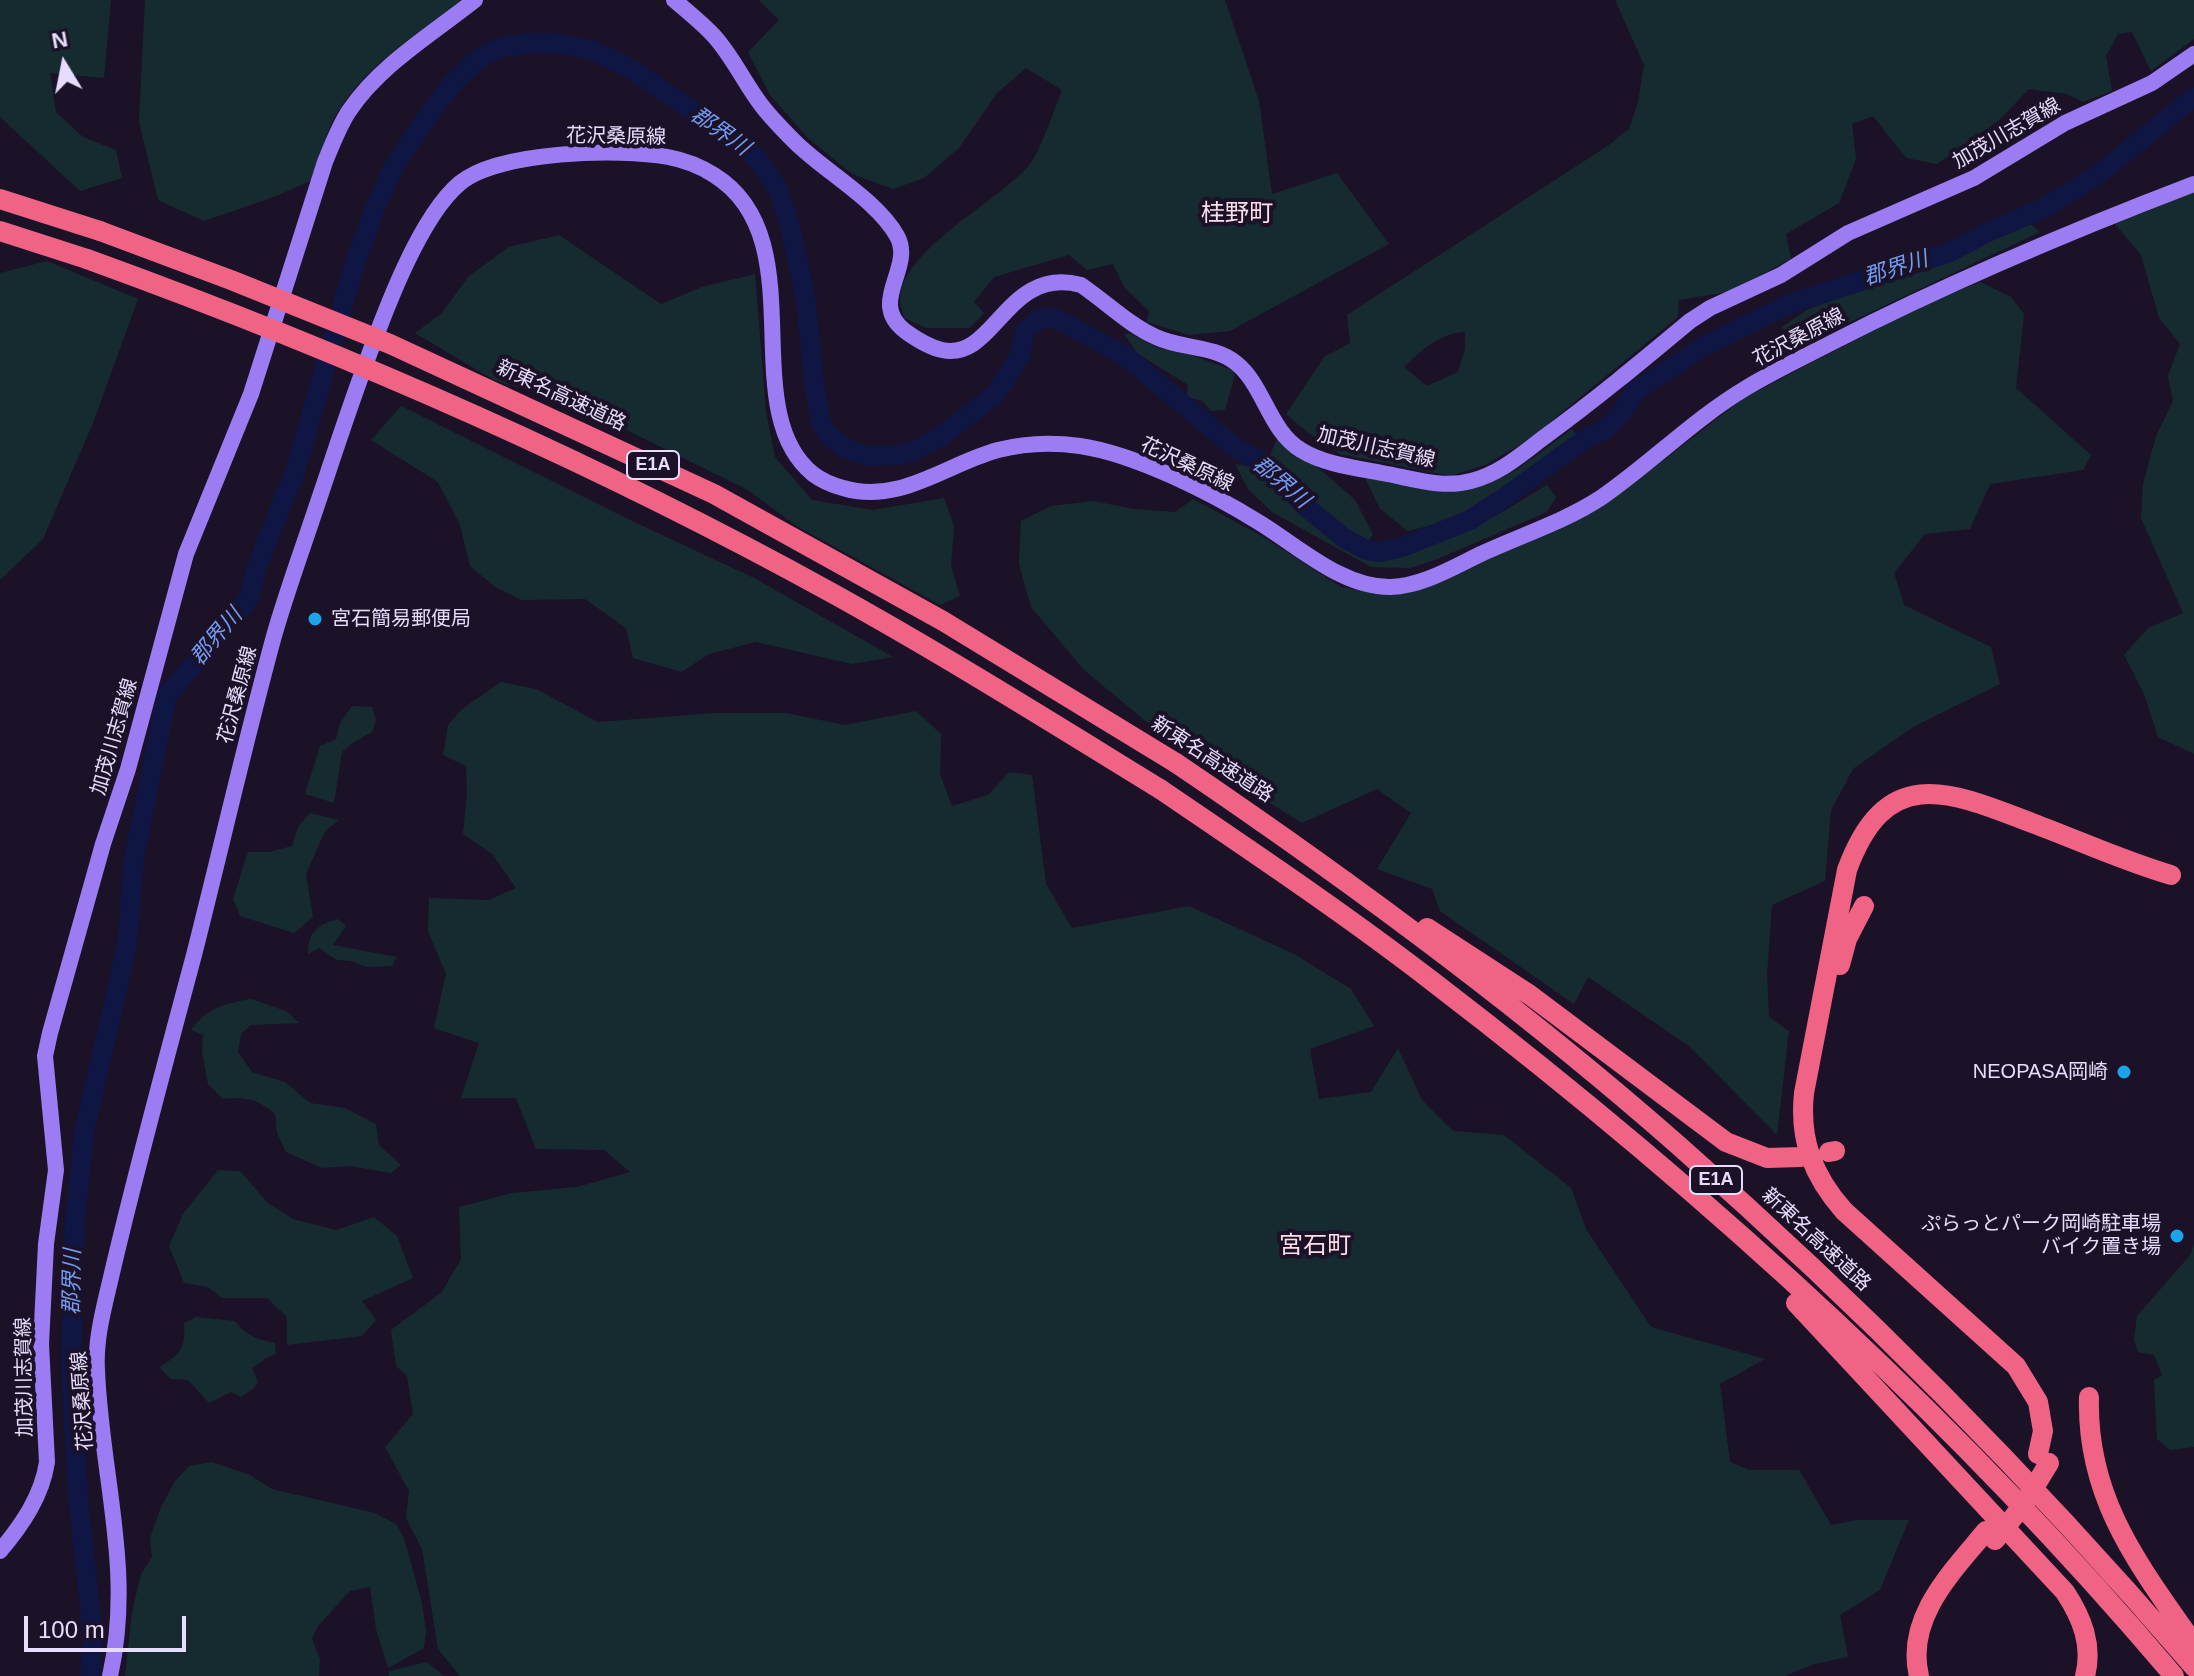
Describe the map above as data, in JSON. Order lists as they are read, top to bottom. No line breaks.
{"streets":{"highway":["新東名高速道路","E1A"],"main road":["加茂川志賀線","花沢桑原線"]},"districts":["桂野町","宮石町"],"water":["郡界川"],"places":["宮石簡易郵便局","NEOPASA岡崎","ぷらっとパーク岡崎駐車場 バイク置き場"],"scale_bar":"100 m","north":"top"}
